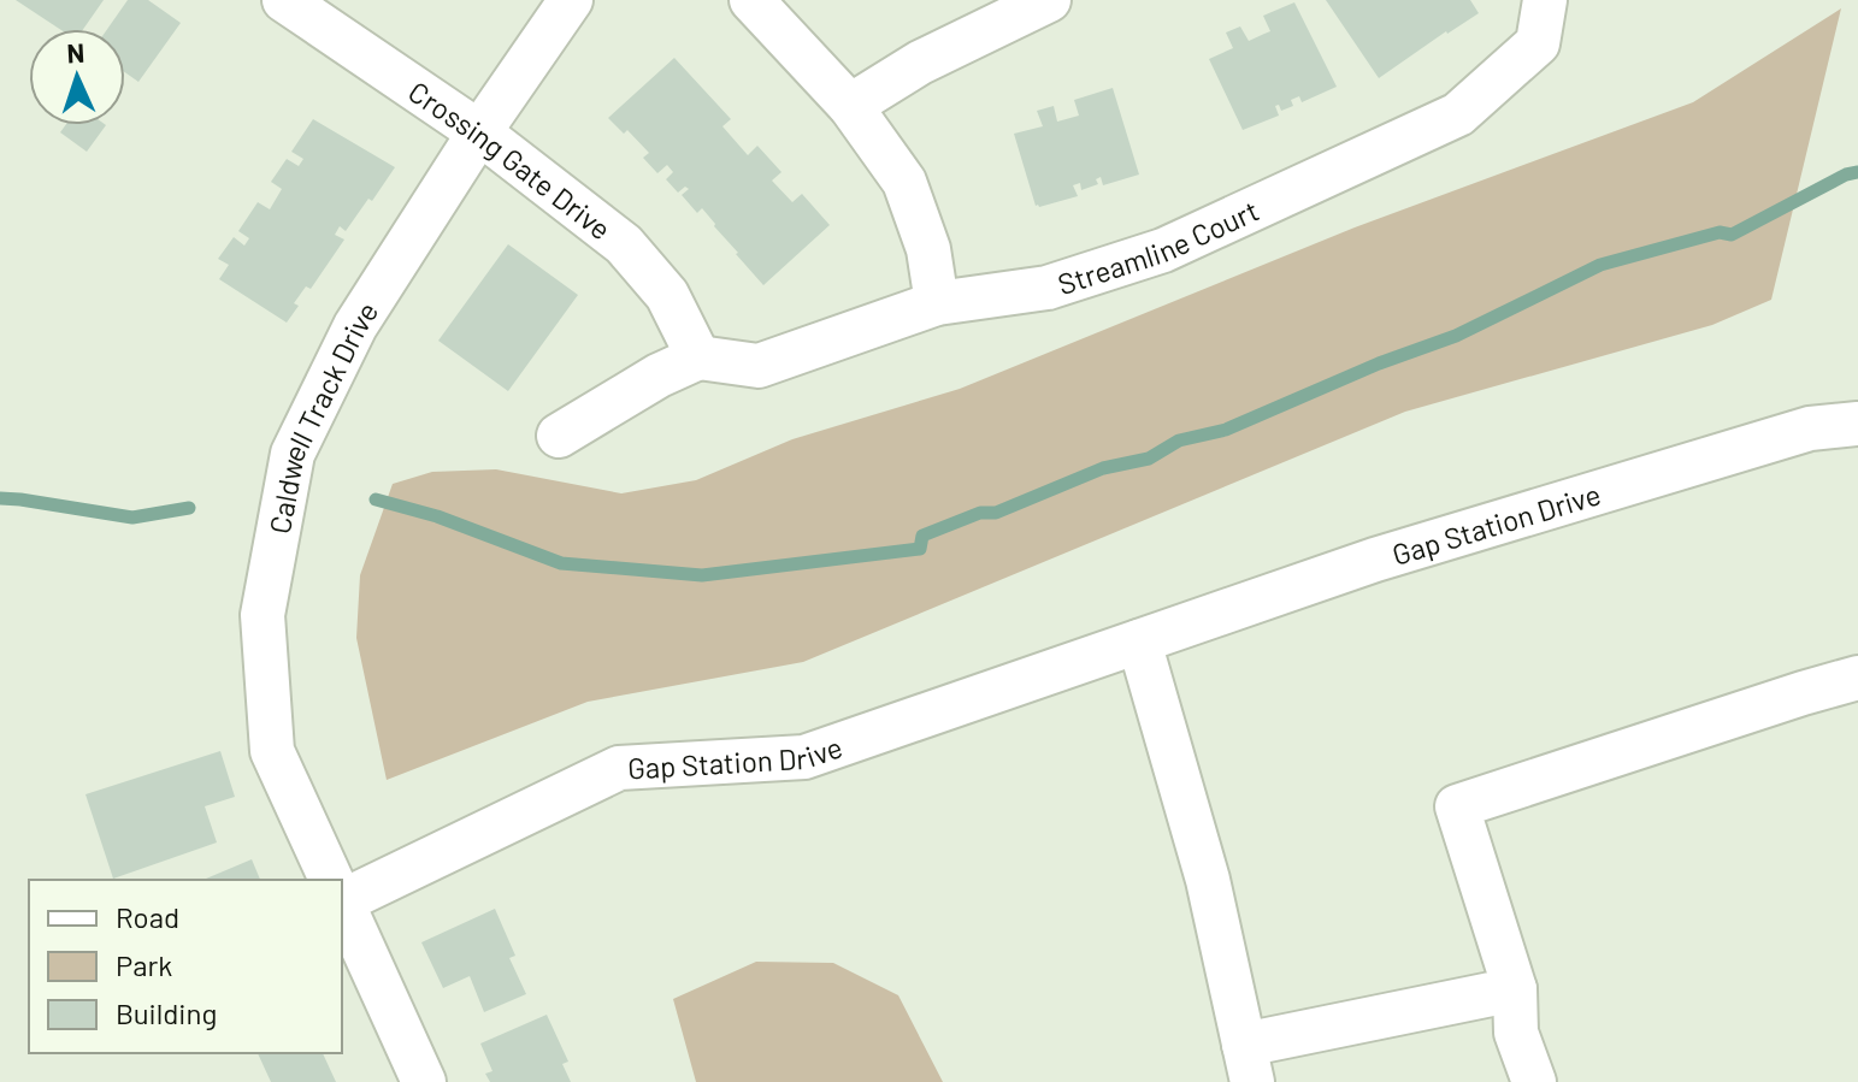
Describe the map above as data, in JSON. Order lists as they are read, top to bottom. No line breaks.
{"streets":{"street":["Crossing Gate Drive","Streamline Court","Caldwell Track Drive","Gap Station Drive"]},"crossings":[["Crossing Gate Drive","Streamline Court"],["Crossing Gate Drive","Caldwell Track Drive"]],"legend":["Road","Park","Building"],"north":"top"}
